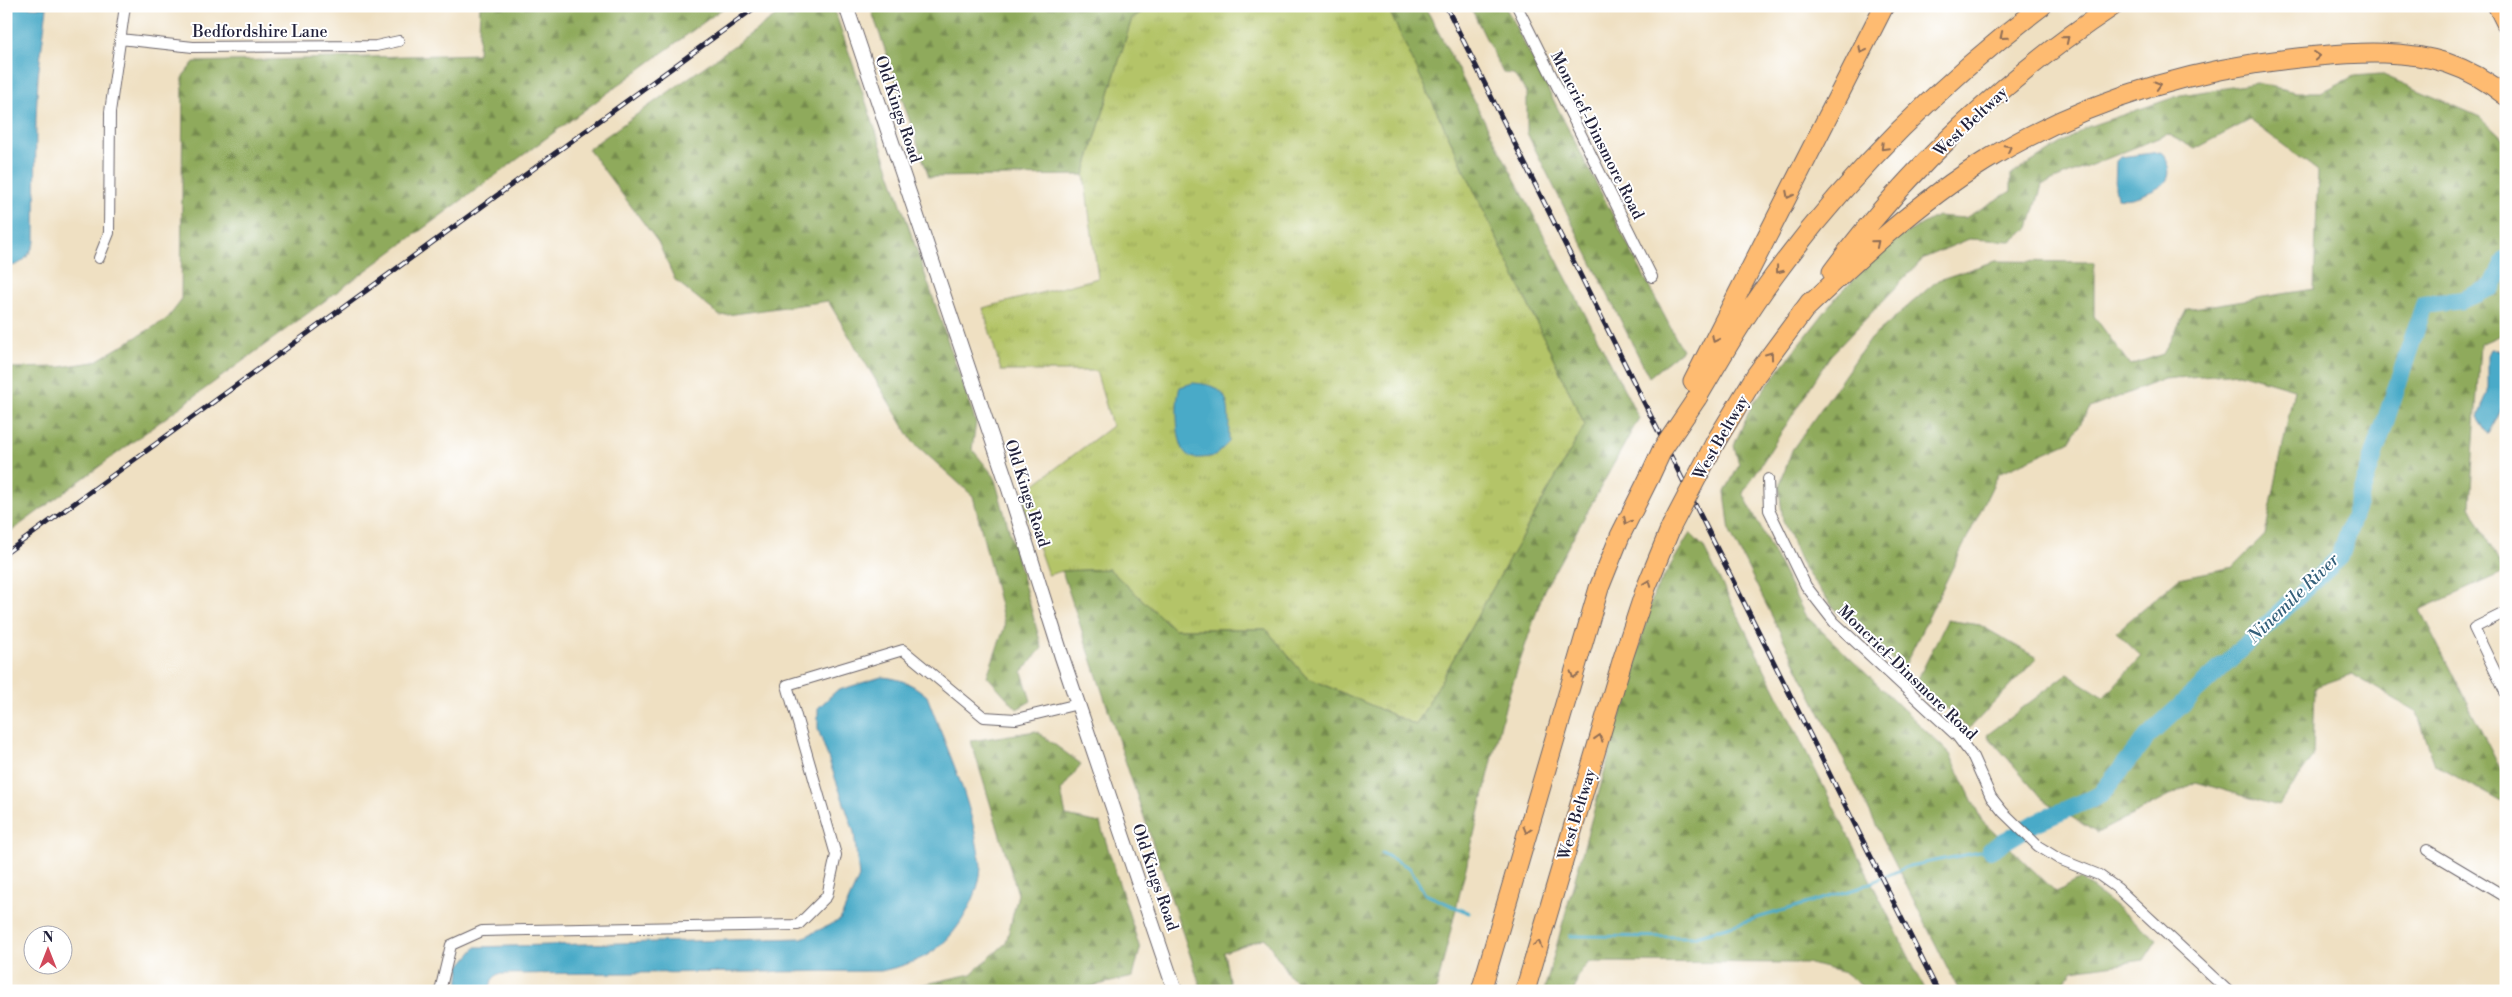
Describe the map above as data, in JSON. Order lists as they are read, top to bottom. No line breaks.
{"streets":{"highway":["West Beltway"],"street":["Bedfordshire Lane","Old Kings Road","Moncrief-Dinsmore Road"]},"water":["Ninemile River"],"north":"top"}
